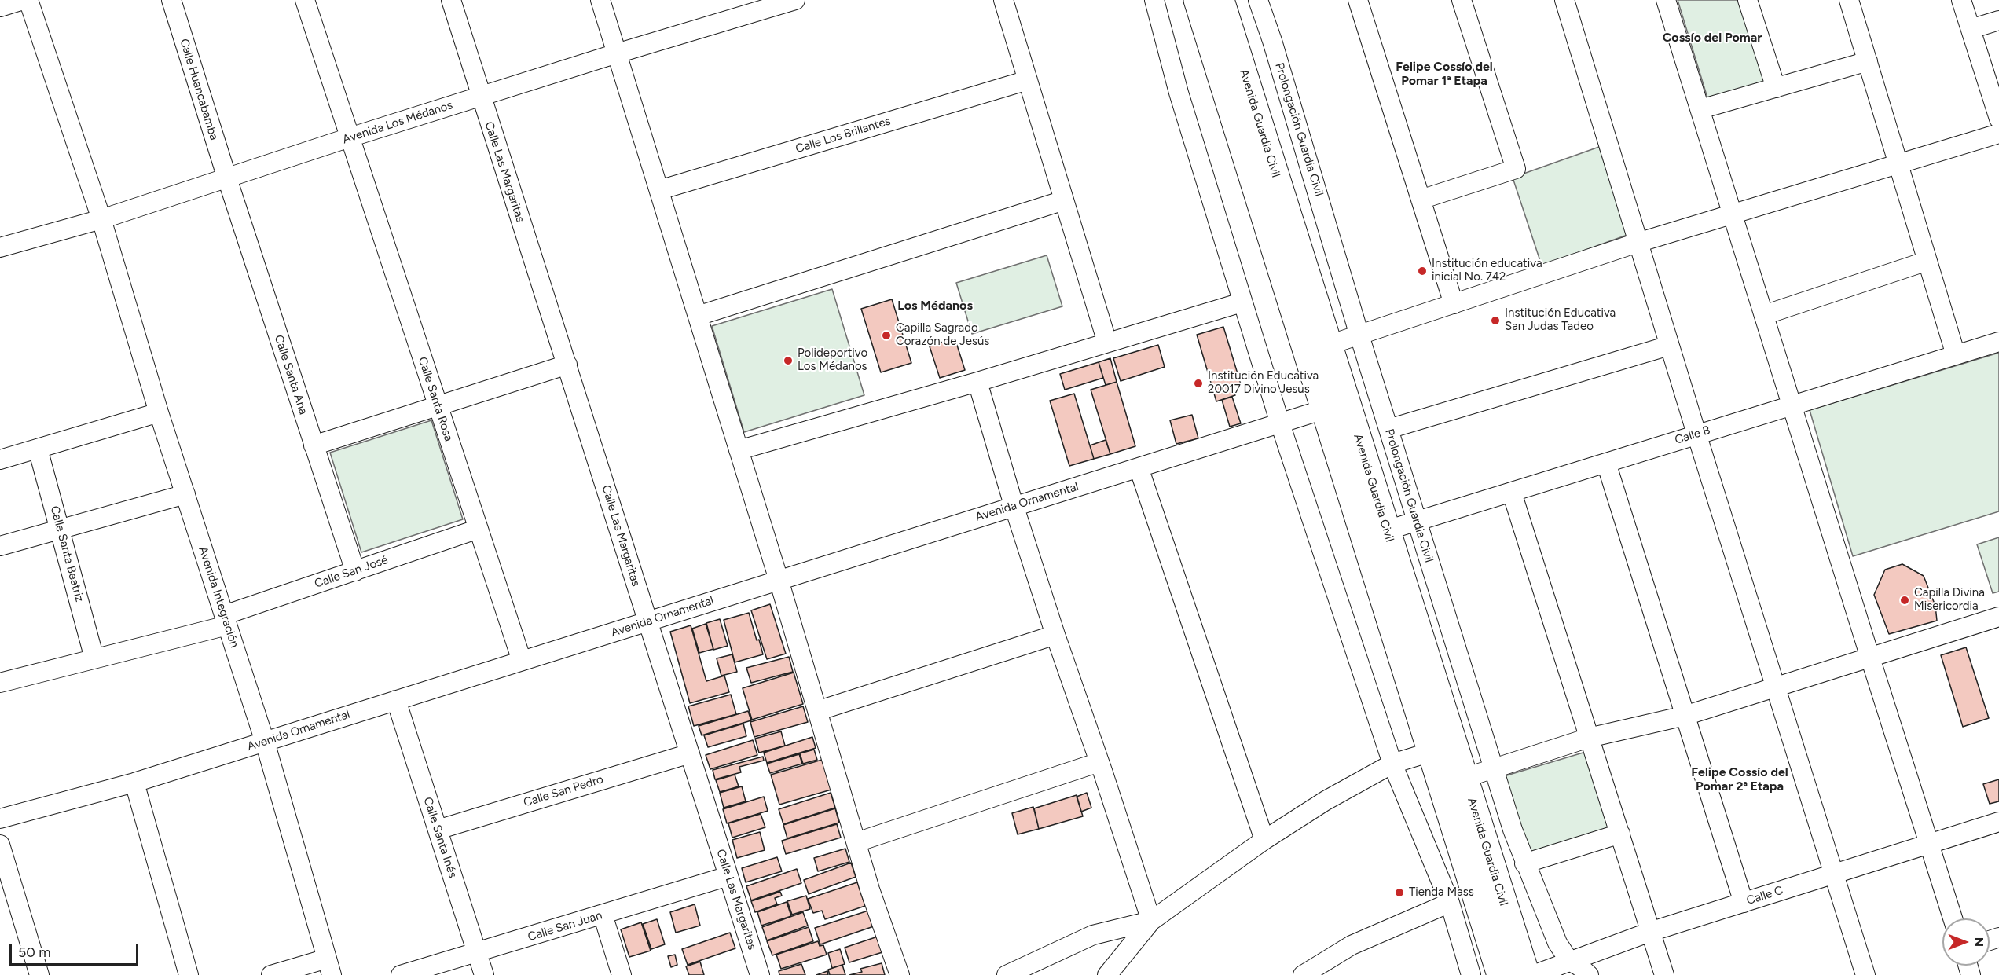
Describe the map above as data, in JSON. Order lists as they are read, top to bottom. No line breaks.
{"streets":{"highway":["Avenida Guardia Civil"],"street":["Calle Huancabamba","Avenida Los Médanos","Prolongación Guardia Civil","Calle Los Brillantes","Calle Las Margaritas","Calle Santa Ana","Calle Santa Rosa","Calle B","Avenida Ornamental","Calle Santa Beatriz","Calle San José","Avenida Integración","Calle San Pedro","Calle Santa Inés","Calle C","Calle San Juan"]},"crossings":[["Calle Huancabamba","Avenida Los Médanos"],["Calle Huancabamba","Calle Santa Ana"],["Avenida Los Médanos","Calle Las Margaritas"],["Avenida Los Médanos","Calle Santa Ana"],["Avenida Los Médanos","Calle Santa Rosa"],["Avenida Los Médanos","Avenida Integración"],["Avenida Guardia Civil","Calle B"],["Avenida Guardia Civil","Avenida Ornamental"],["Prolongación Guardia Civil","Calle B"],["Prolongación Guardia Civil","Calle C"],["Calle Las Margaritas","Avenida Ornamental"],["Calle Las Margaritas","Calle San Pedro"],["Calle Las Margaritas","Calle San Juan"],["Calle Santa Ana","Calle San José"],["Calle Santa Rosa","Avenida Ornamental"],["Calle Santa Rosa","Calle San José"],["Avenida Ornamental","Avenida Integración"],["Avenida Ornamental","Calle Santa Inés"],["Calle Santa Beatriz","Calle San José"],["Calle San José","Avenida Integración"],["Calle San Pedro","Calle Santa Inés"],["Calle Santa Inés","Calle San Juan"]],"districts":["Cossío del Pomar","Felipe Cossío del Pomar 1ª Etapa","Los Médanos","Felipe Cossío del Pomar 2ª Etapa"],"places":["Institución educativa inicial No. 742","Institución Educativa San Judas Tadeo","Capilla Sagrado Corazón de Jesús","Polideportivo Los Médanos","Institución Educativa 20017 Divino Jesus","Capilla Divina Misericordia","Tienda Mass"],"scale_bar":"50 m","north":"right"}
